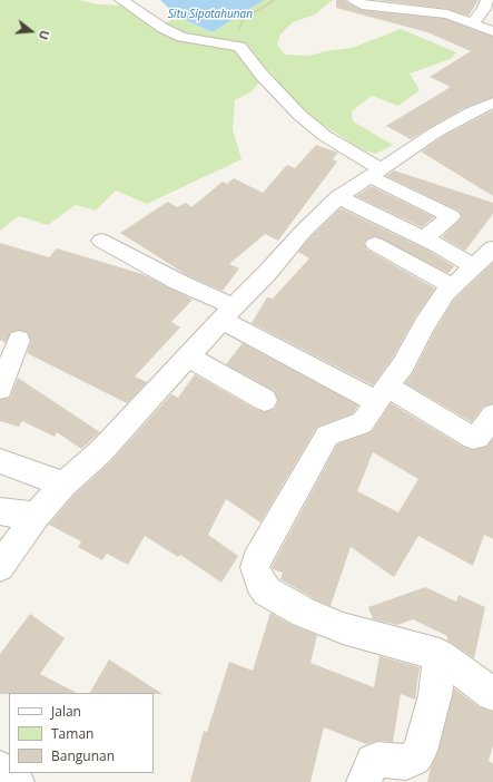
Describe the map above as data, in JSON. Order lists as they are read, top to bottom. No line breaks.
{"water":["Situ Sipatahunan"],"legend":["Jalan","Taman","Bangunan"],"north":"right"}
